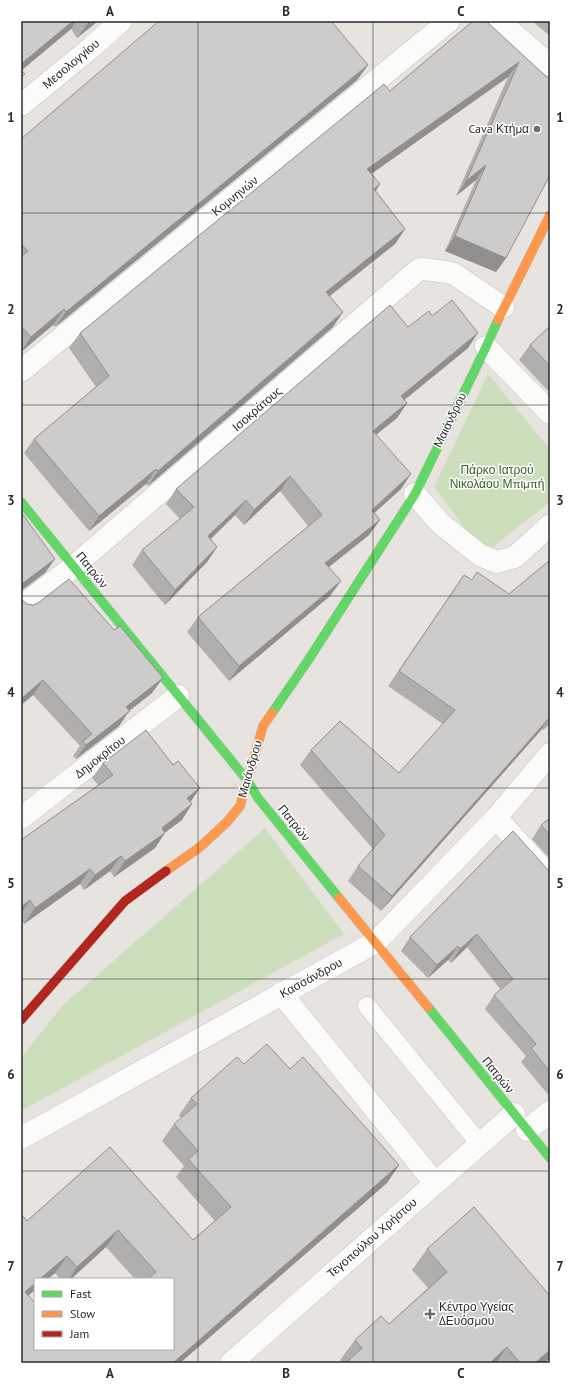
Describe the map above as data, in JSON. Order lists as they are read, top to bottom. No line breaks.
{"streets":{"street":["Μεσολογγίου","Κομνηνών","Ισοκράτους","Μαιάνδρου","Πατρών","Δημοκρίτου","Κασσάνδρου","Τεγοπούλου Χρήστου"]},"crossings":[["Ισοκράτους","Μαιάνδρου"],["Ισοκράτους","Πατρών"],["Μαιάνδρου","Πατρών"],["Πατρών","Δημοκρίτου"],["Πατρών","Κασσάνδρου"],["Πατρών","Τεγοπούλου Χρήστου"]],"parks":["Πάρκο Ιατρού Νικολάου Μπιμπή"],"places":{"other":["Cava Κτήμα"],"health":["Κέντρο Υγείας ΔΕυόσμου"]},"legend":["Fast","Slow","Jam"],"grid":{"columns":["A","B","C"],"rows":["1","2","3","4","5","6","7"]}}
